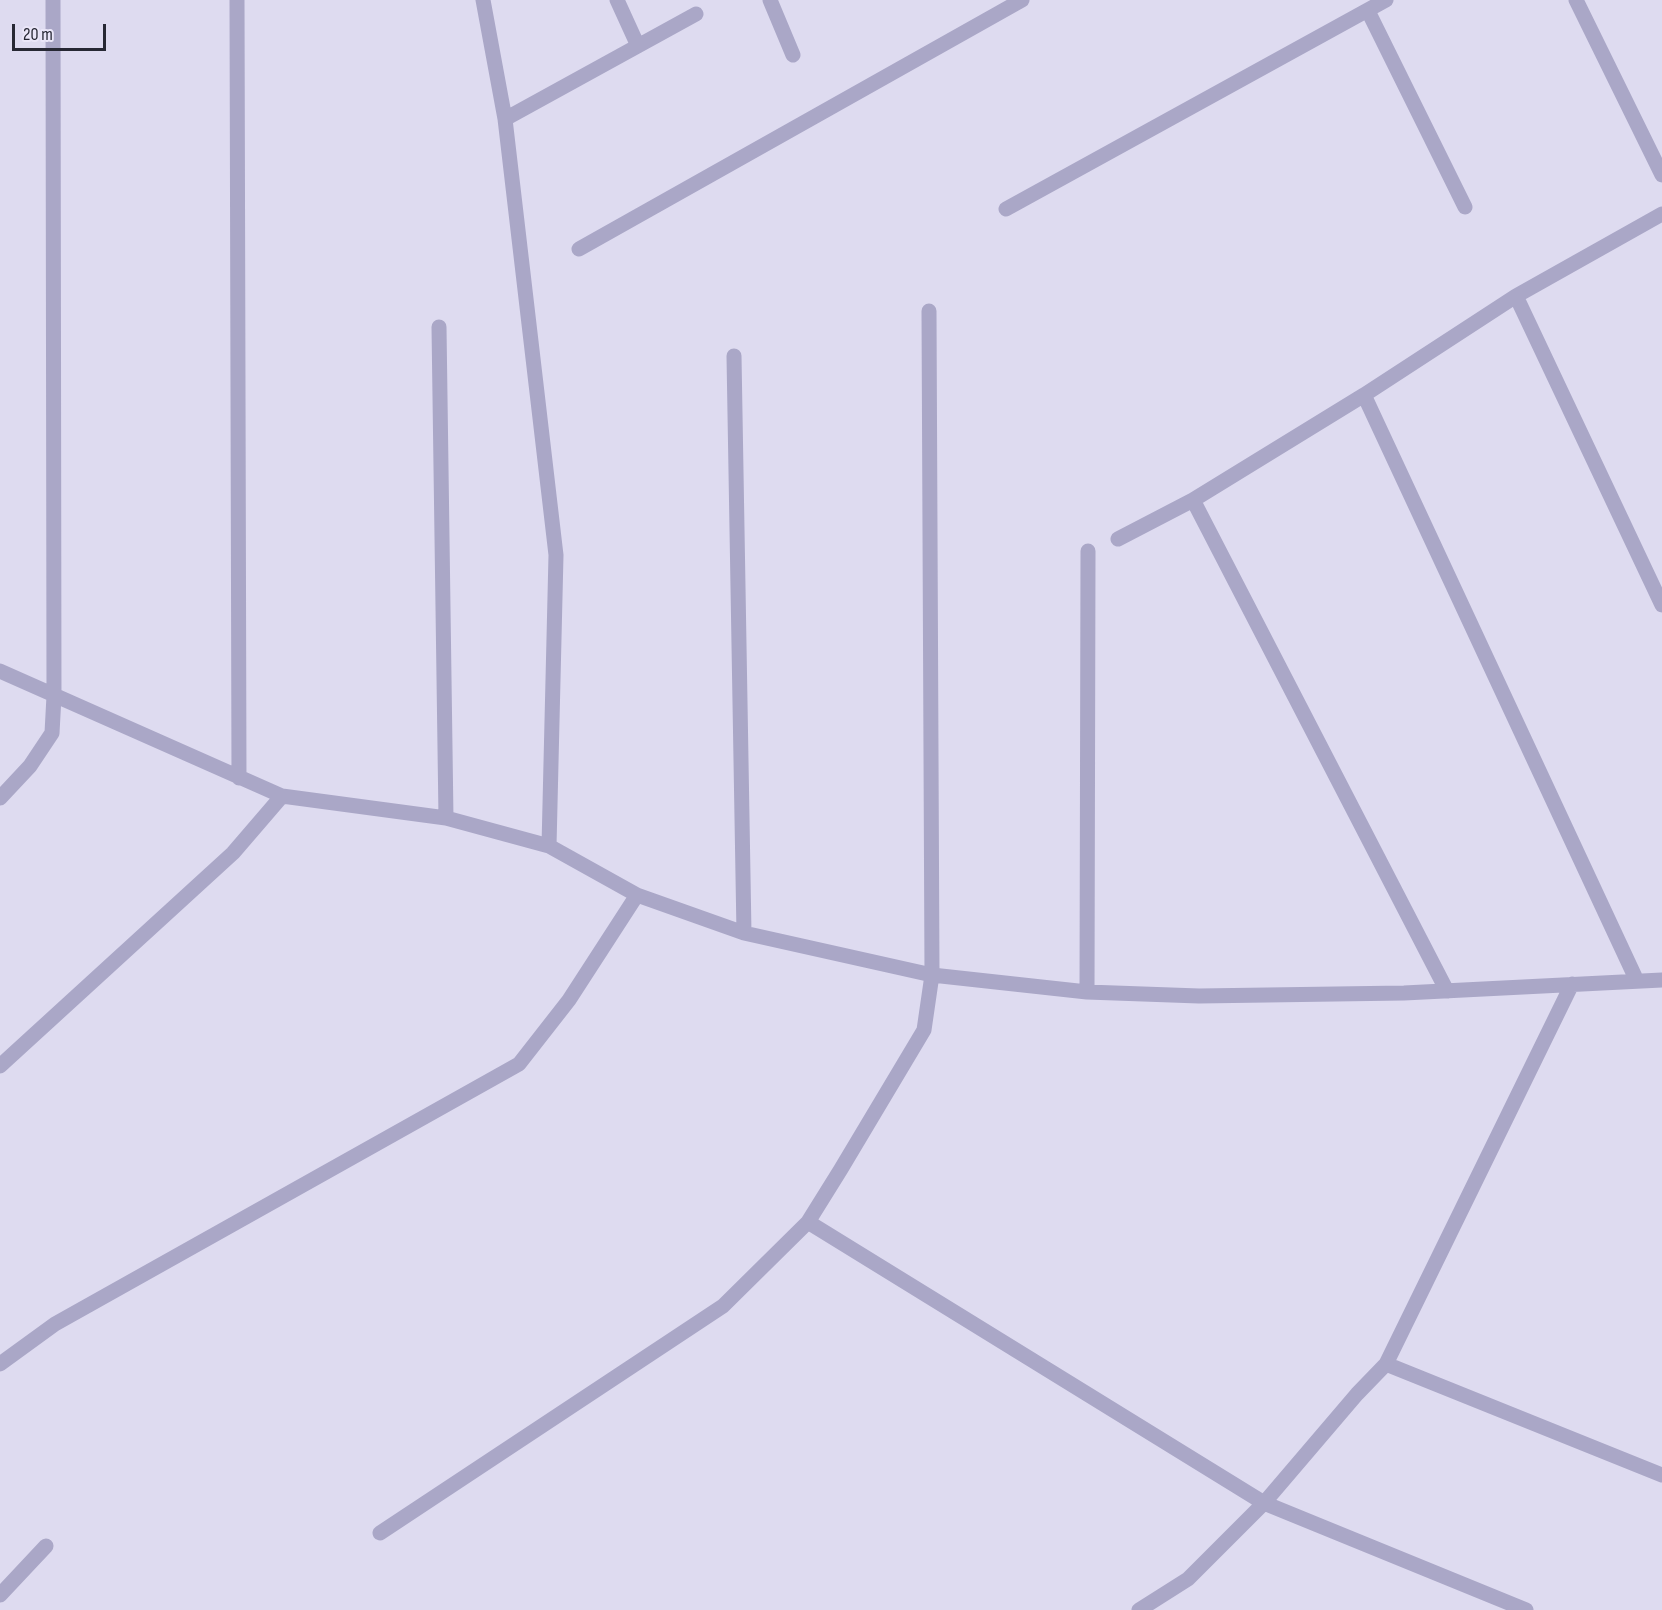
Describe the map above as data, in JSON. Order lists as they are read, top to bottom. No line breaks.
{"scale_bar":"20 m"}
